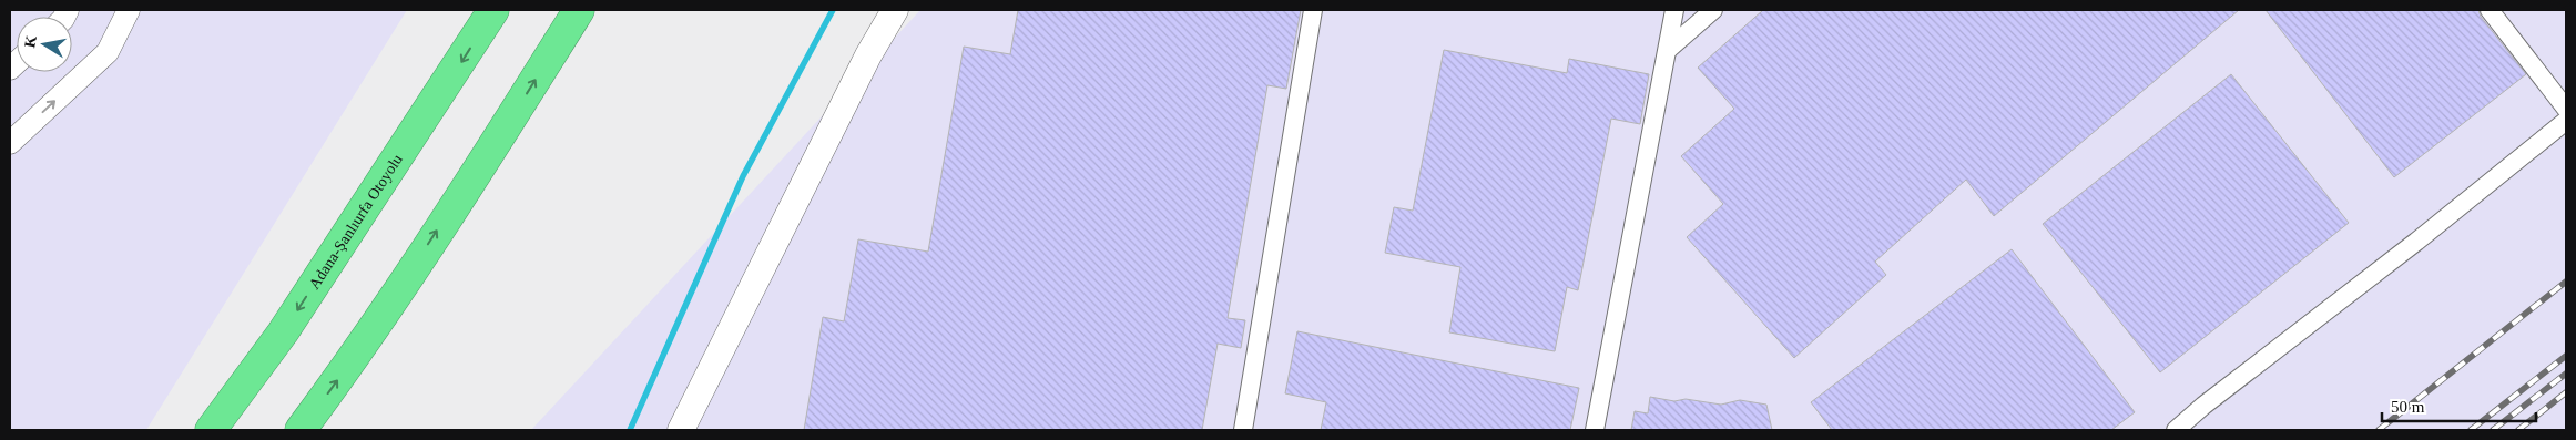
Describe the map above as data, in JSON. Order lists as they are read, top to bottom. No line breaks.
{"streets":{"highway":["Adana-Şanlıurfa Otoyolu"]},"scale_bar":"50 m","north":"left"}
